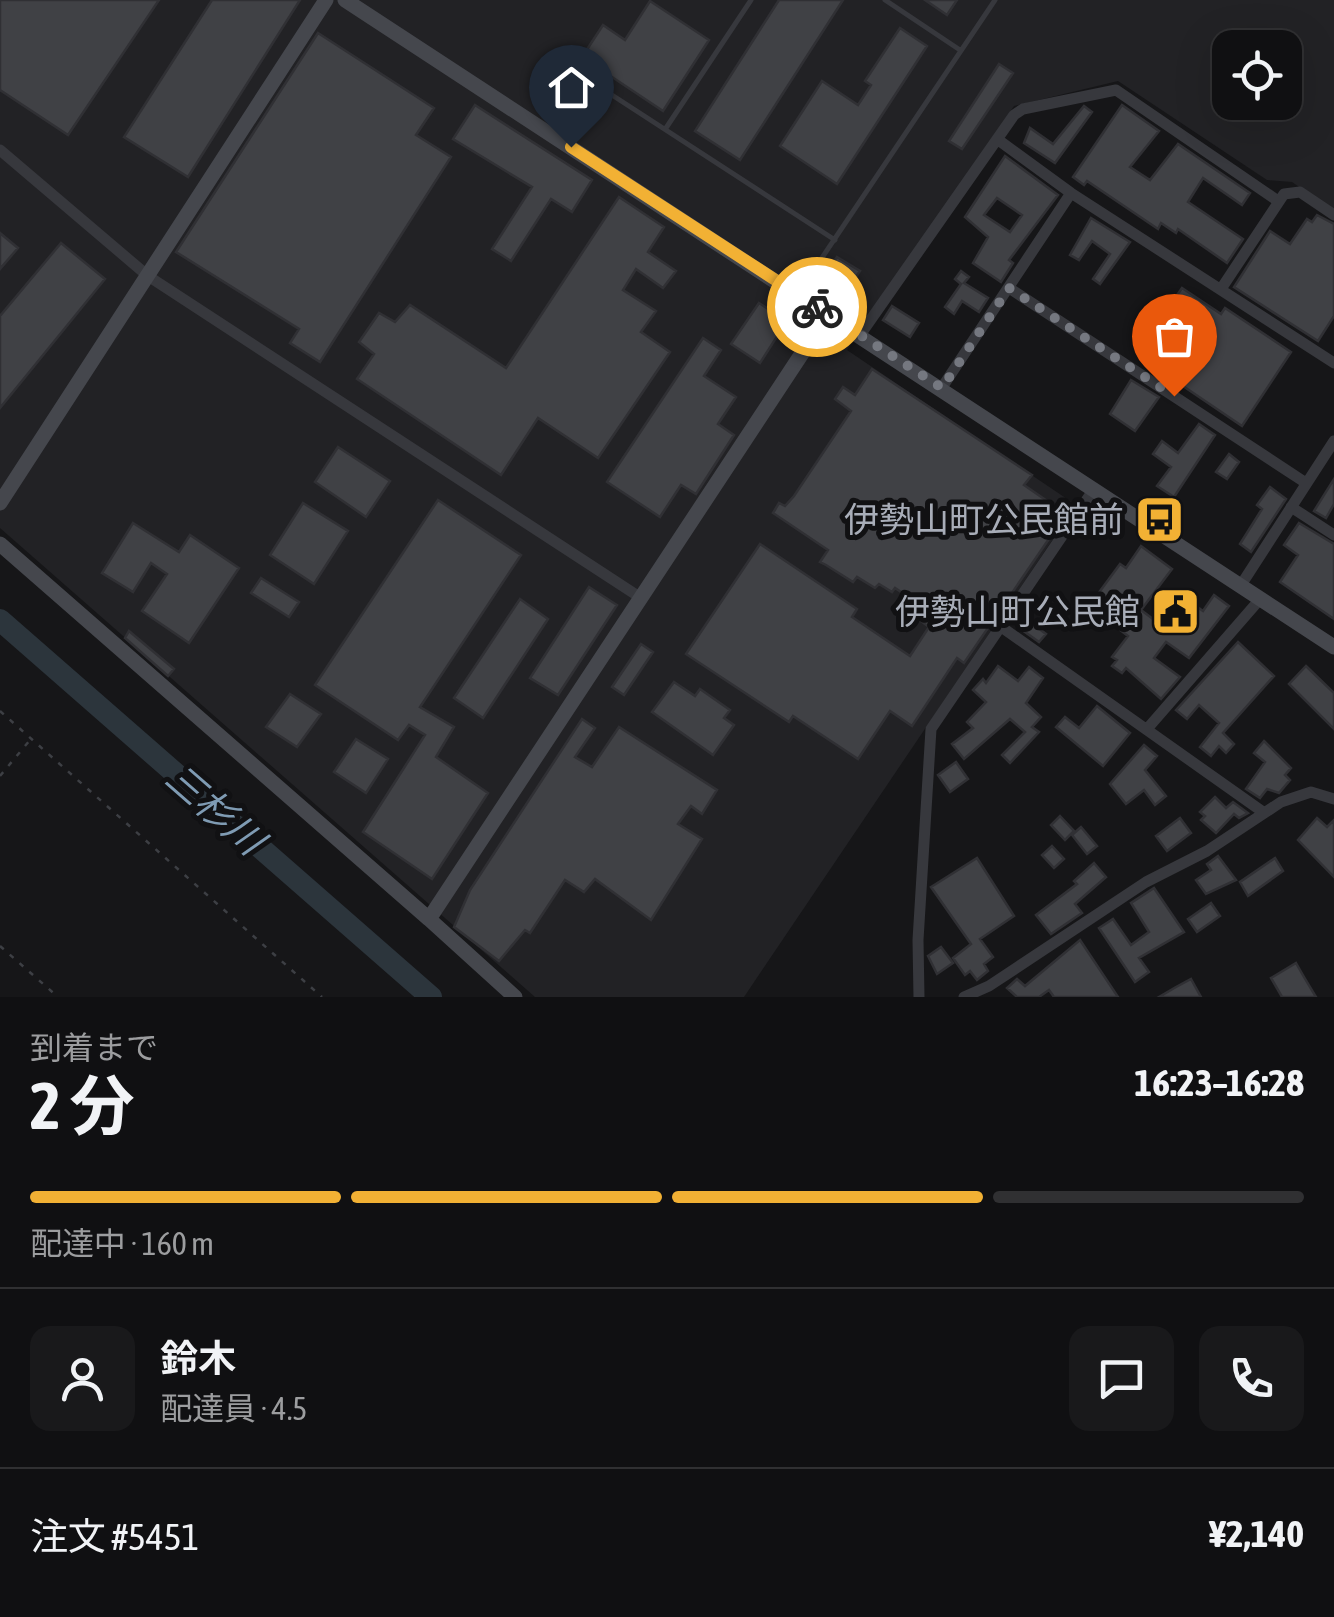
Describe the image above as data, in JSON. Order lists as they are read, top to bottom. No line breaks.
{"water":["三杉川"],"places":{"bus stop":["伊勢山町公民館前"],"public building":["伊勢山町公民館"]},"page":{"heading":["2 分","到着まで","16:23–16:28"],"panel":["鈴木","配達員 · 4.5","注文 #5451","¥2,140"],"bar":"配達中 · 160 m"}}
